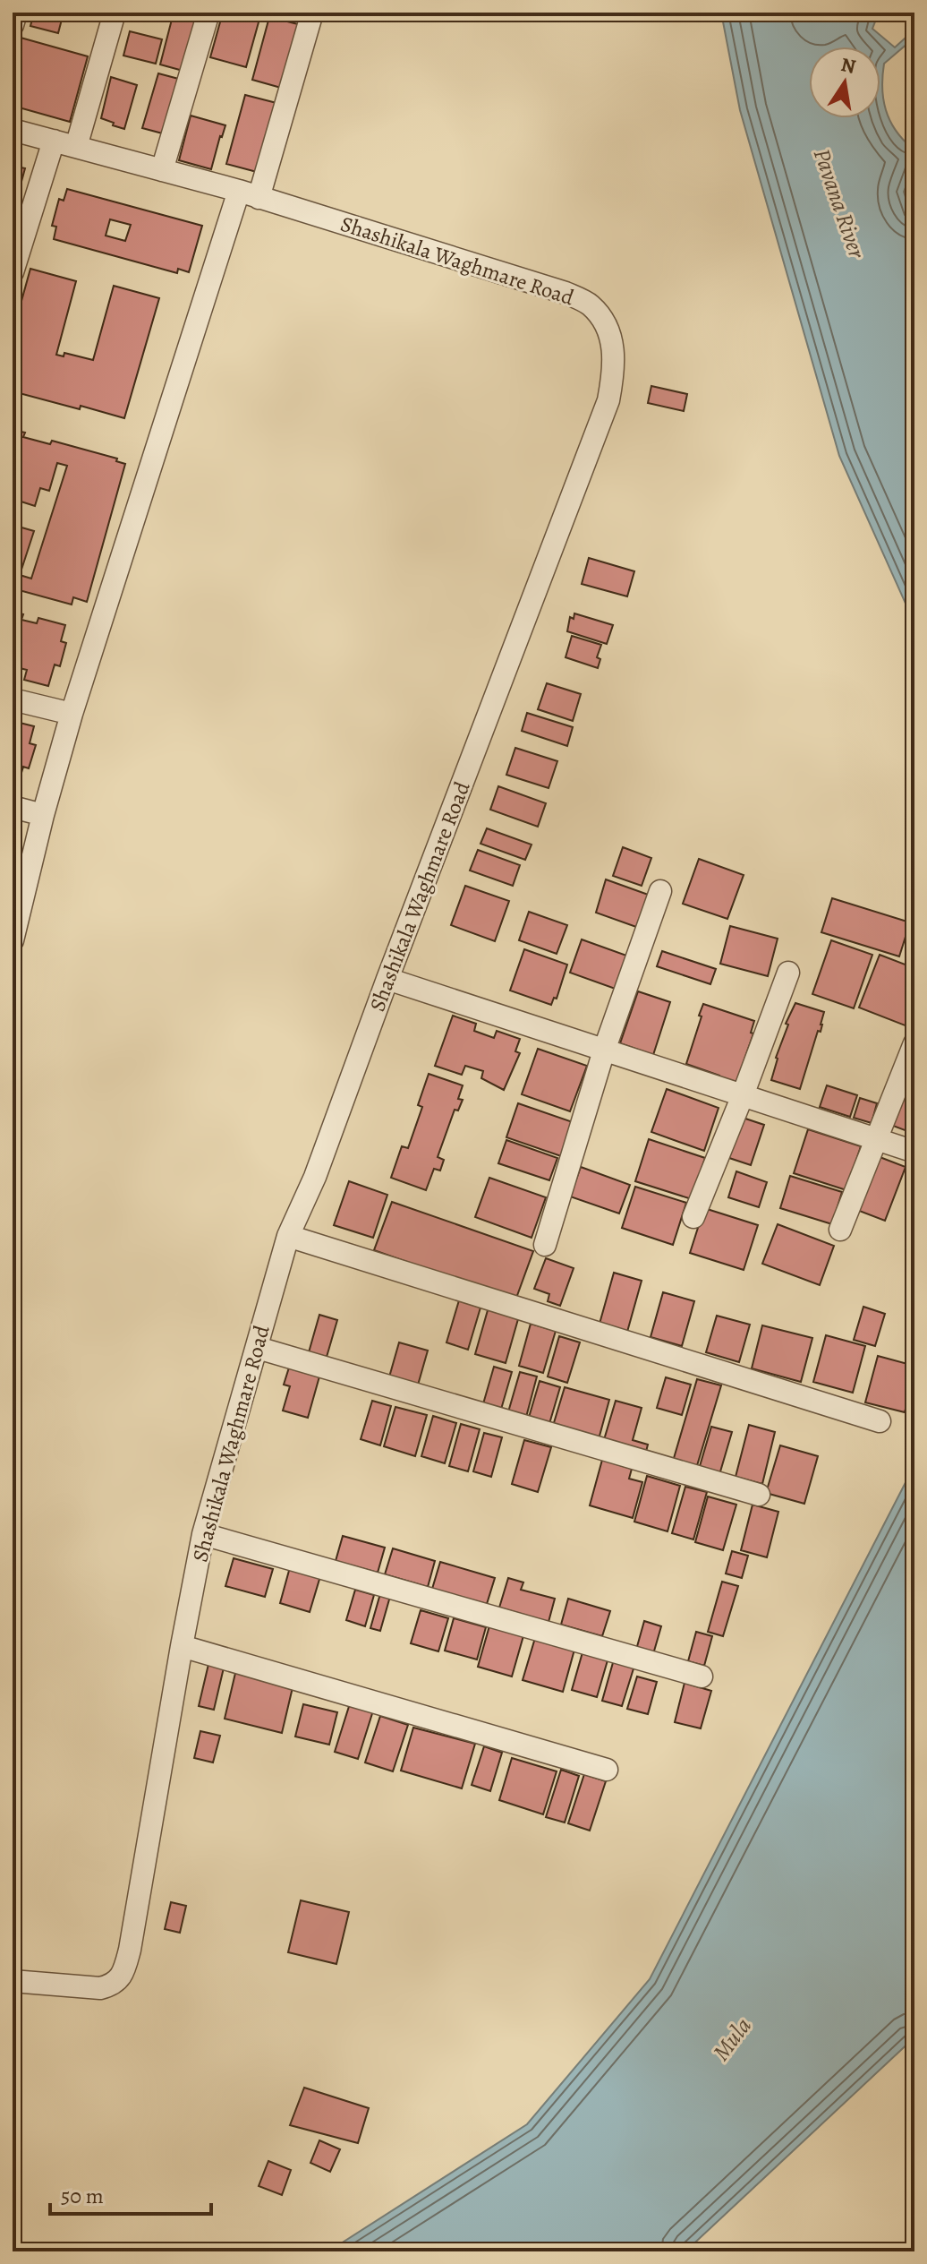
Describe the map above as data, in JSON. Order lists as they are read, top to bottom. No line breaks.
{"streets":{"street":["Shashikala Waghmare Road"]},"water":["Pavana River","Mula"],"scale_bar":"50 m","north":"top"}
